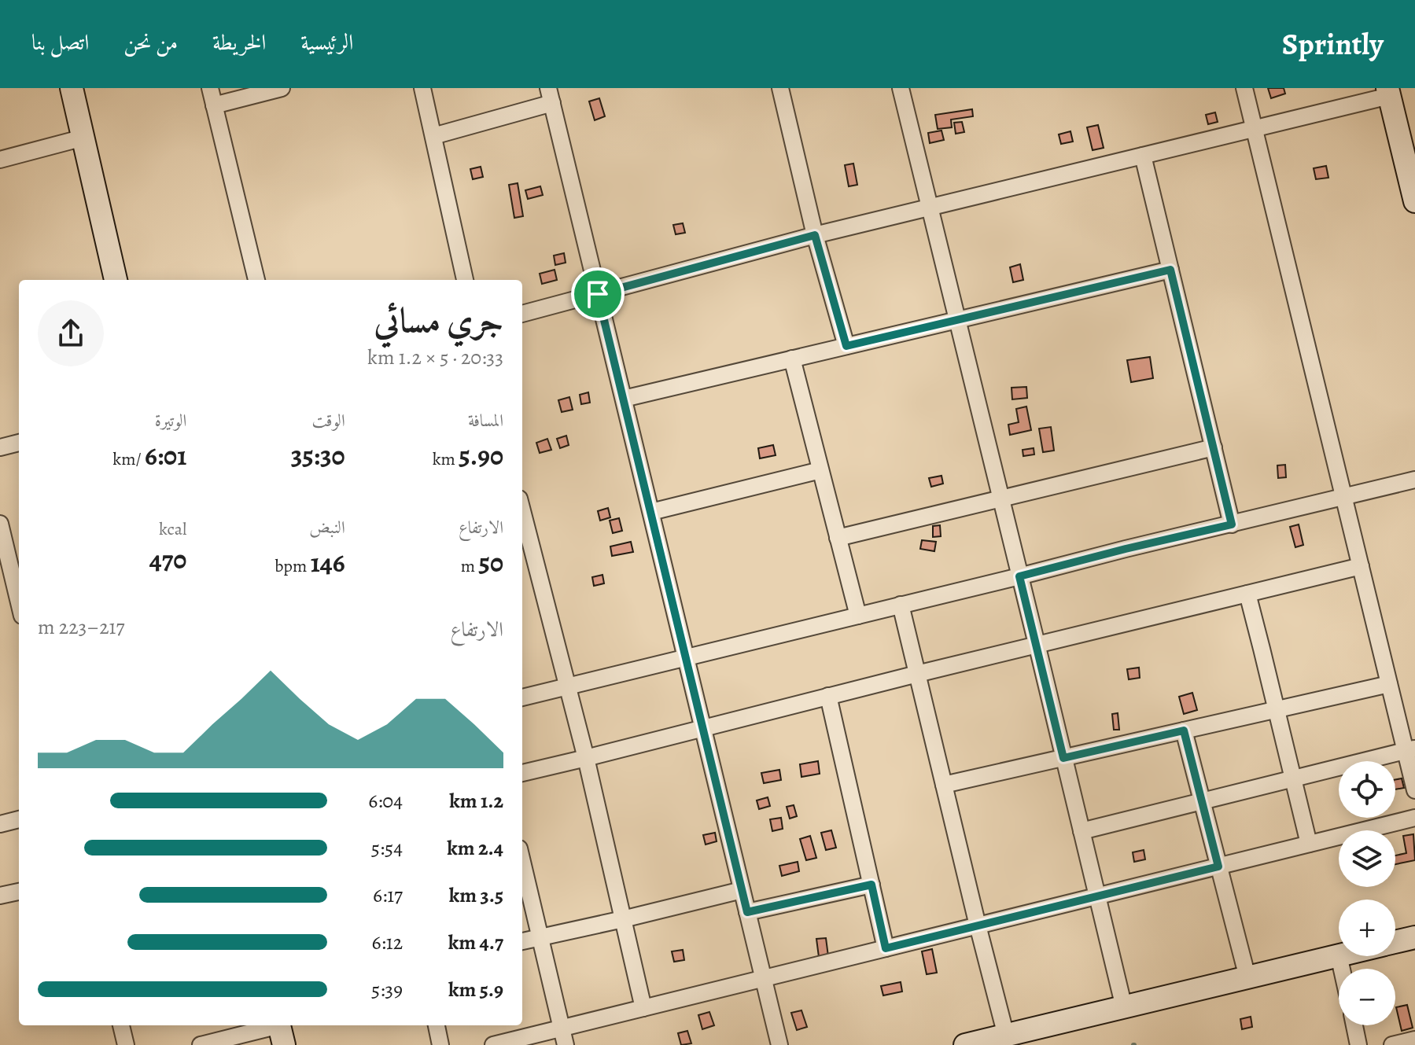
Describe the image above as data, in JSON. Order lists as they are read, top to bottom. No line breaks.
{"page":{"header":"Sprintly","nav":["الرئيسية","الخريطة","من نحن","اتصل بنا"],"heading":["جري مسائي","20:33 · 5 × 1.2 km"],"stats":[["المسافة","5.90 km"],["الوقت","35:30"],["الوتيرة","6:01 /km"],["الارتفاع","50 m"],["النبض","146 bpm"],["kcal","470"]],"chart":["الارتفاع","217–223 m"],"map_buttons":["+","−"],"list":[{"name":"1.2 km","note":"6:04"},{"name":"2.4 km","note":"5:54"},{"name":"3.5 km","note":"6:17"},{"name":"4.7 km","note":"6:12"},{"name":"5.9 km","note":"5:39"}]}}
